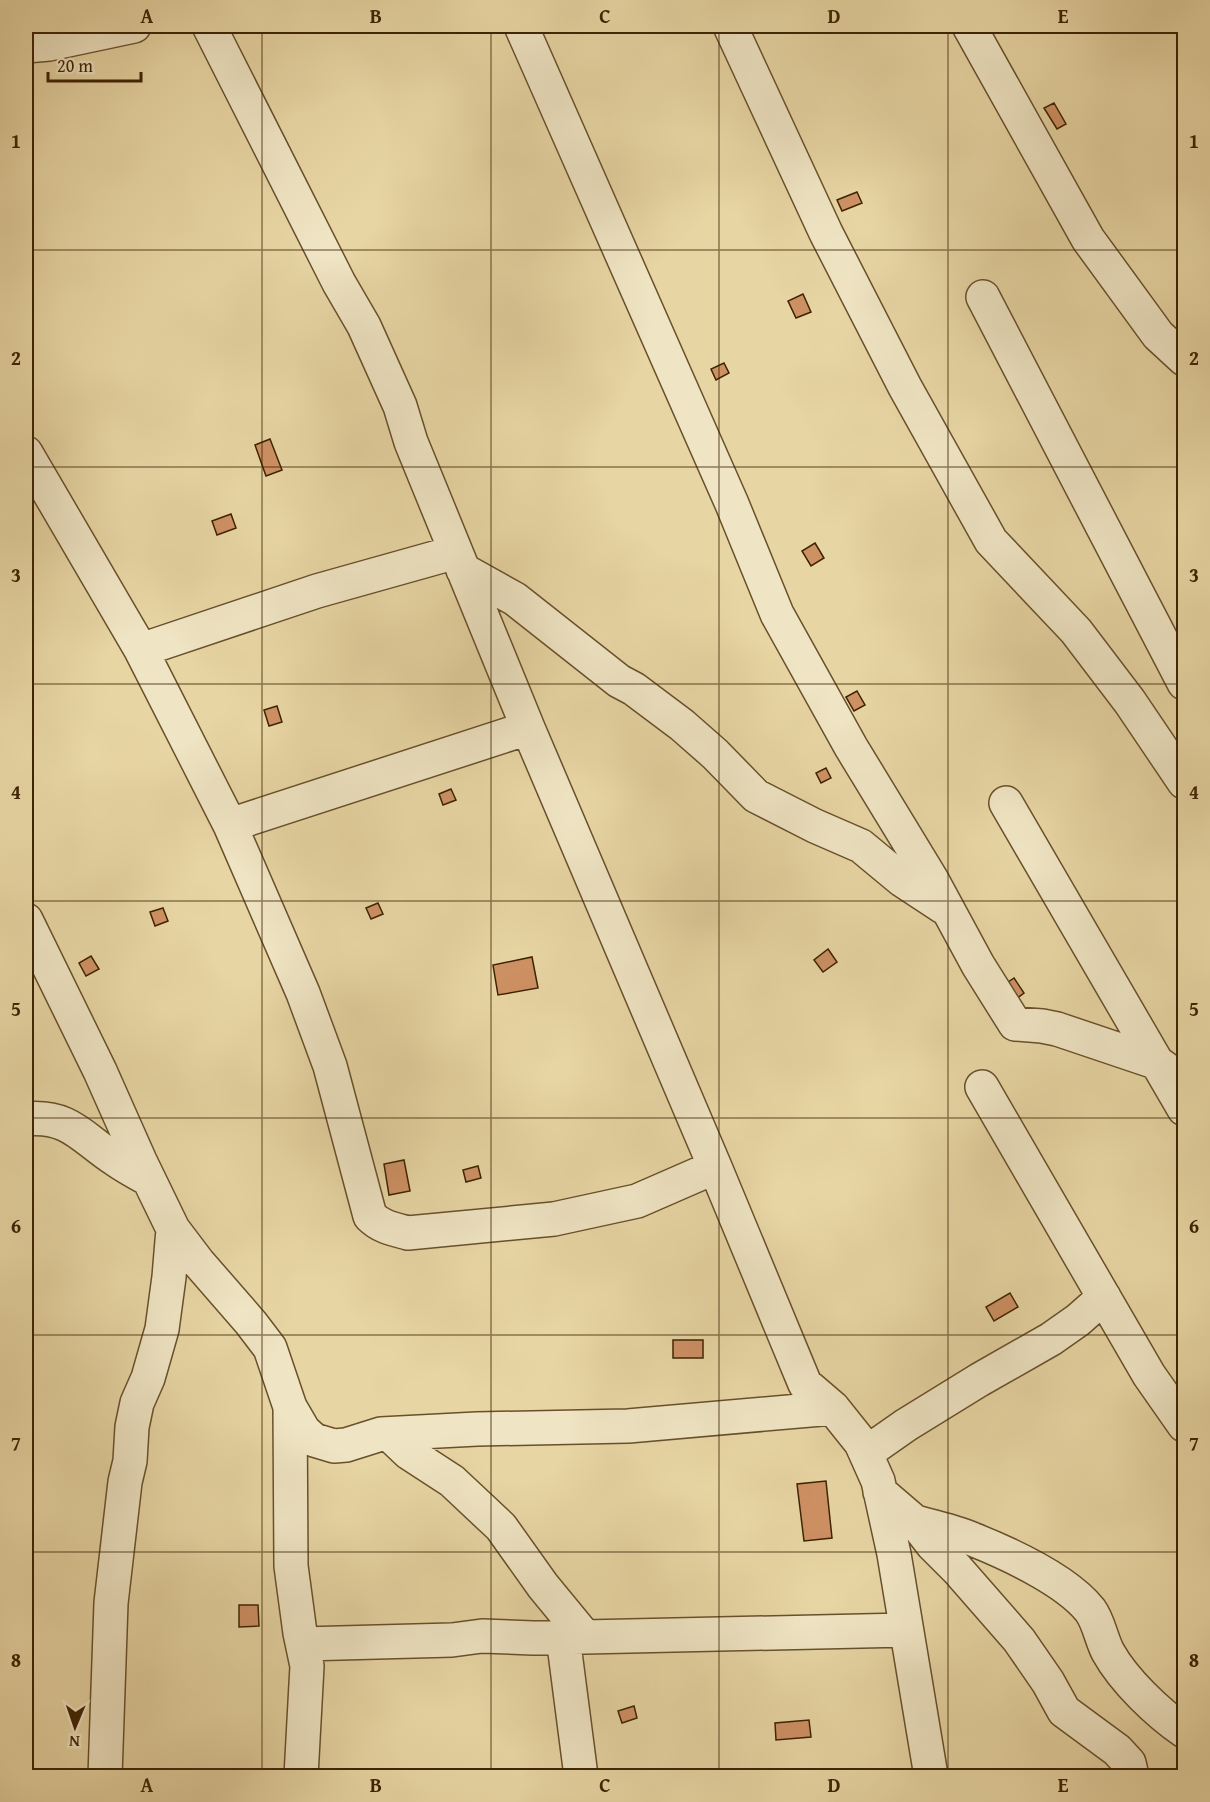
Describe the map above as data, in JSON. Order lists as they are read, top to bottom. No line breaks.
{"scale_bar":"20 m","north":"bottom","grid":{"columns":["A","B","C","D","E"],"rows":["1","2","3","4","5","6","7","8"]}}
